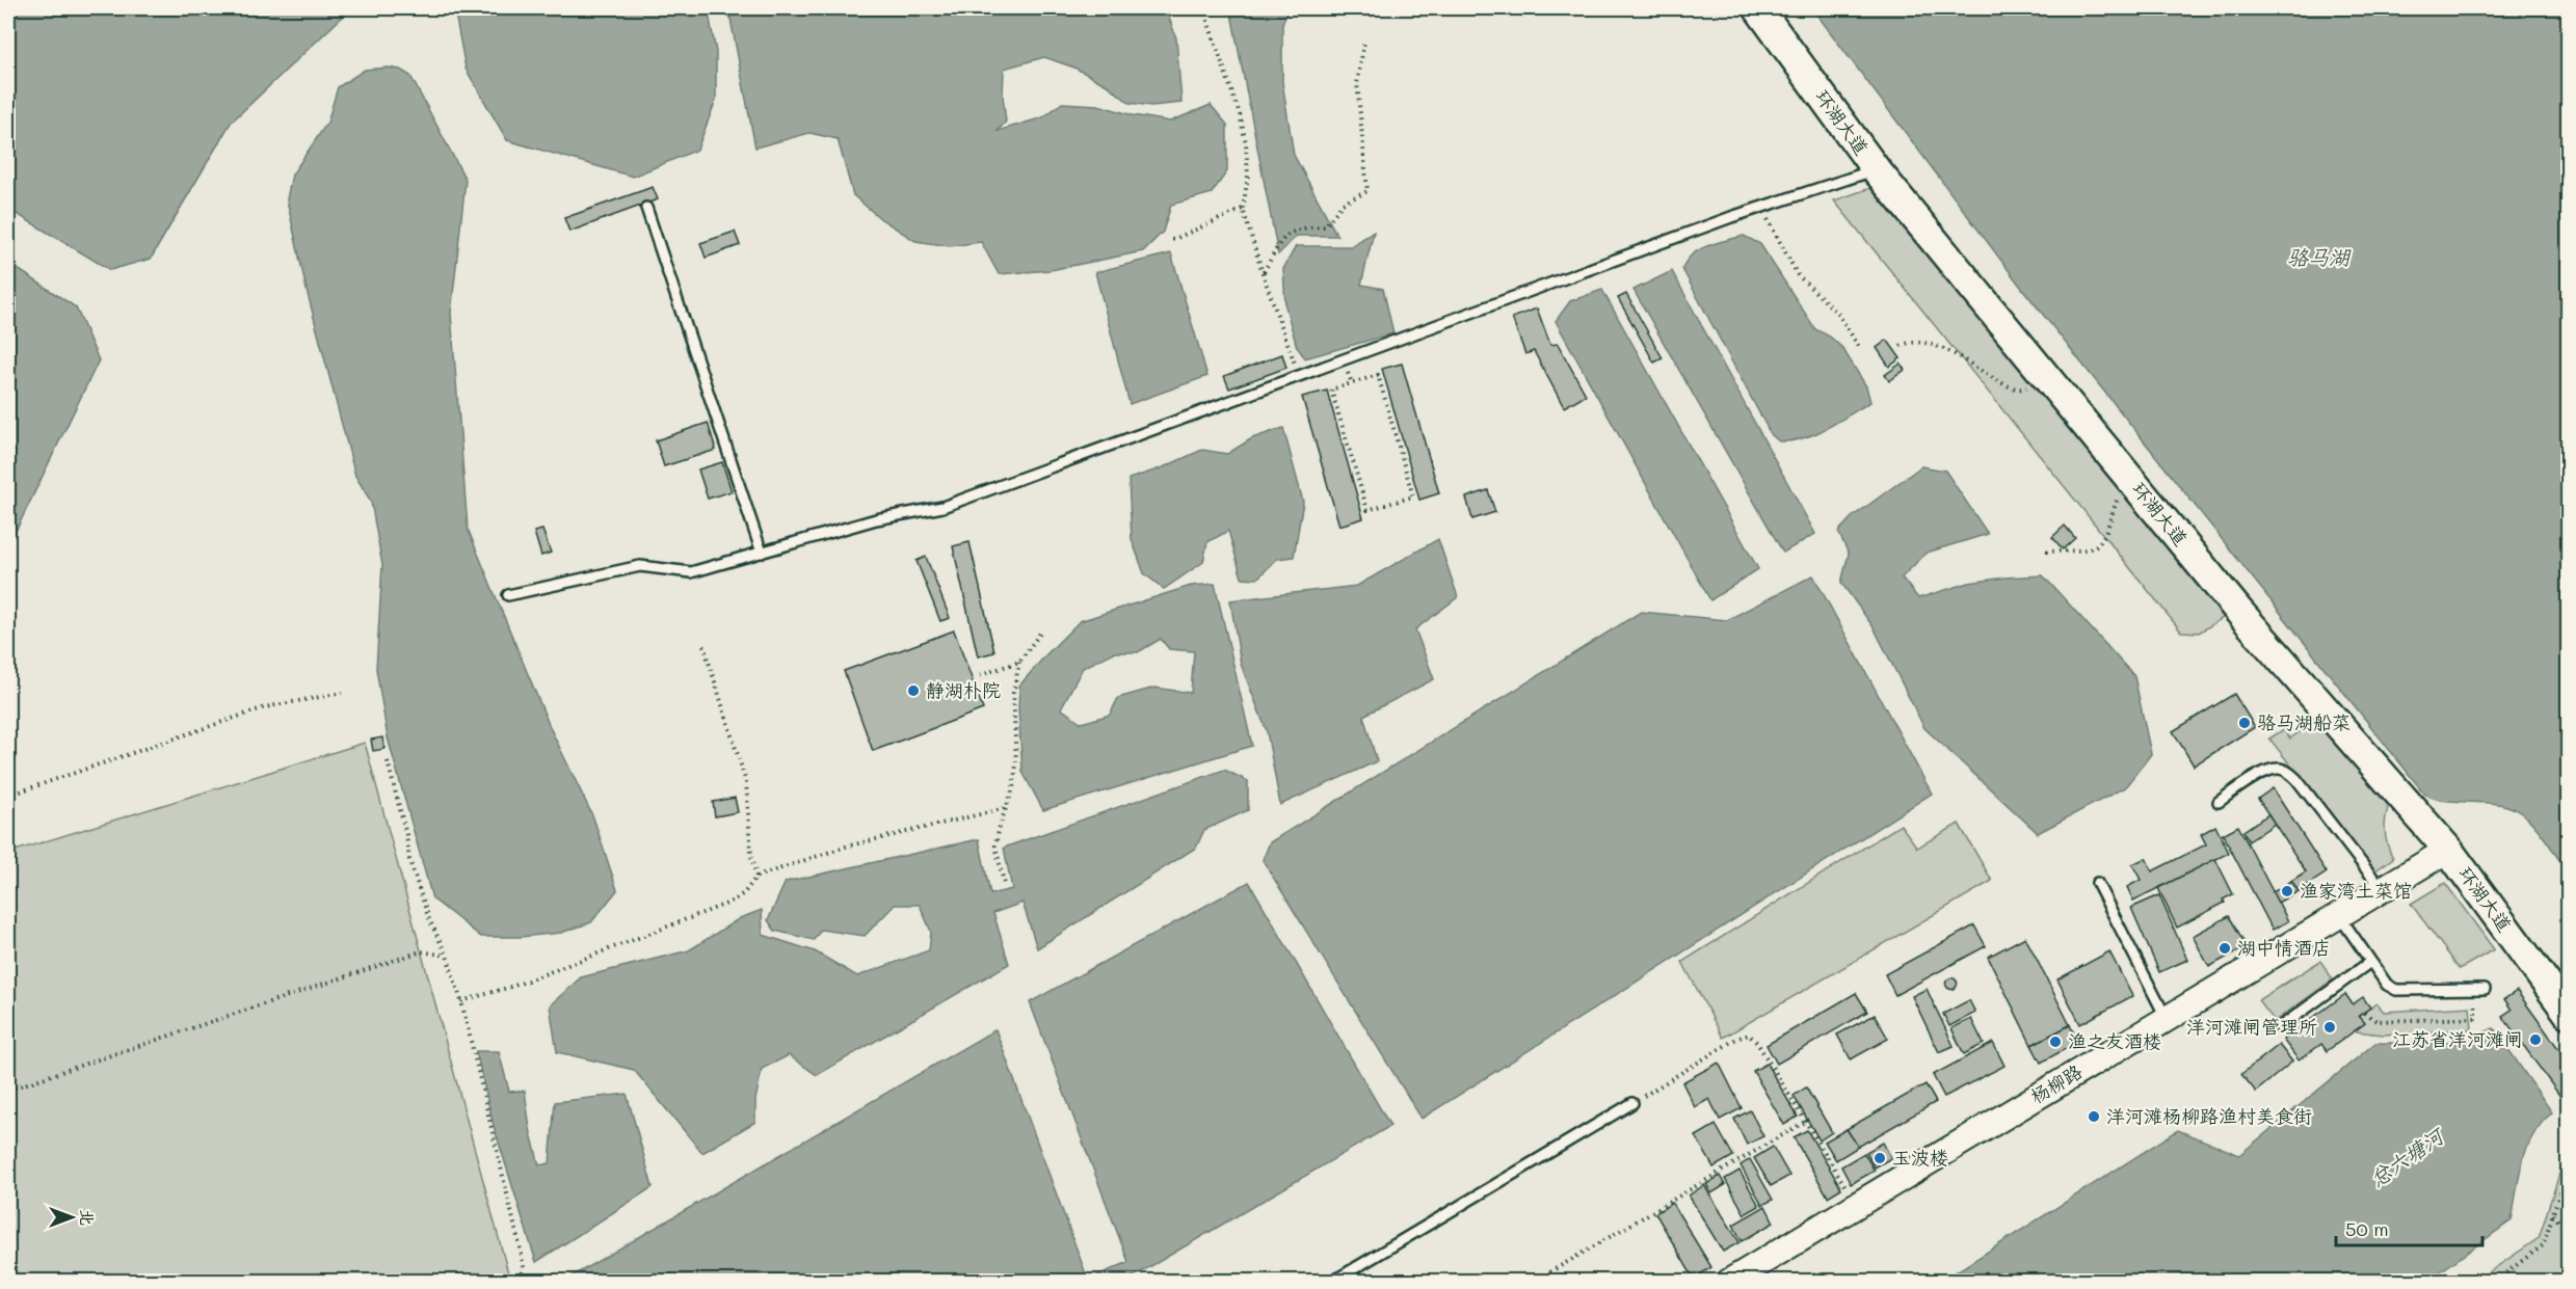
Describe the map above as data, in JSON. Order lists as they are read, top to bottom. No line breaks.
{"streets":{"main road":["环湖大道"],"street":["杨柳路"]},"crossings":[["环湖大道","杨柳路"]],"water":["骆马湖","总六塘河"],"places":["静湖朴院","骆马湖船菜","渔家湾土菜馆","湖中情酒店","洋河滩闸管理所","江苏省洋河滩闸","渔之友酒楼","洋河滩杨柳路渔村美食街","玉波楼"],"scale_bar":"50 m","north":"right"}
